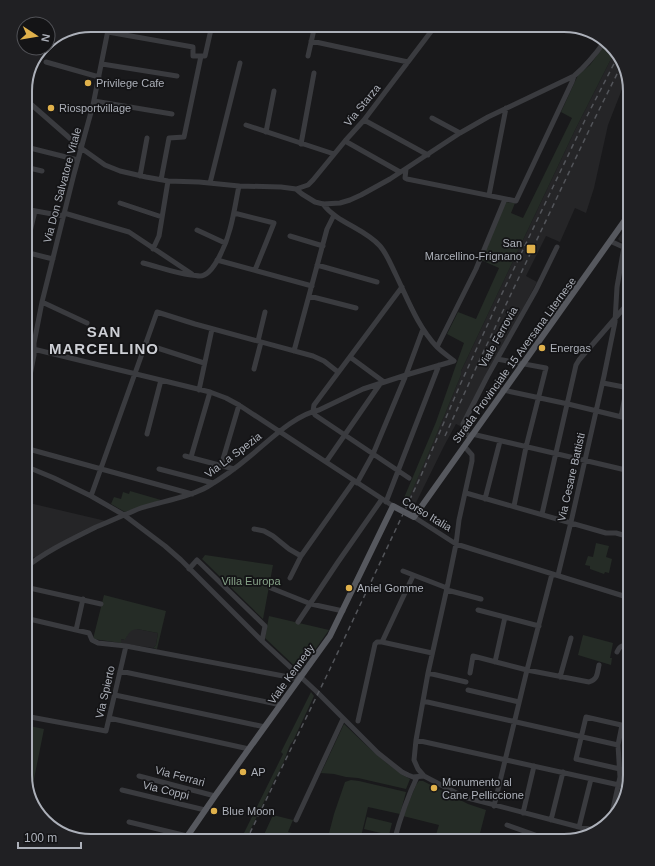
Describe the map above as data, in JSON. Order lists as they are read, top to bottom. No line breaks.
{"streets":{"main road":["Strada Provinciale 15 Aversana Liternese","Corso Italia","Viale Kennedy"],"street":["Via Starza","Via Don Salvatore Vitale","Viale Ferrovia","Via La Spezia","Via Cesare Battisti","Via Spierto","Via Ferrari","Via Coppi"]},"crossings":[["Via Don Salvatore Vitale","Corso Italia"],["Viale Ferrovia","Strada Provinciale 15 Aversana Liternese"],["Strada Provinciale 15 Aversana Liternese","Corso Italia"],["Via La Spezia","Corso Italia"],["Corso Italia","Viale Kennedy"],["Viale Kennedy","Via Ferrari"],["Viale Kennedy","Via Coppi"]],"districts":["SAN MARCELLINO"],"parks":["Villa Europa"],"places":{"other":["Privilege Cafe","Riosportvillage","Energas","Aniel Gomme","AP","Monumento al Cane Pelliccione","Blue Moon"],"transit":["San Marcellino-Frignano"]},"scale_bar":"100 m","north":"right"}
